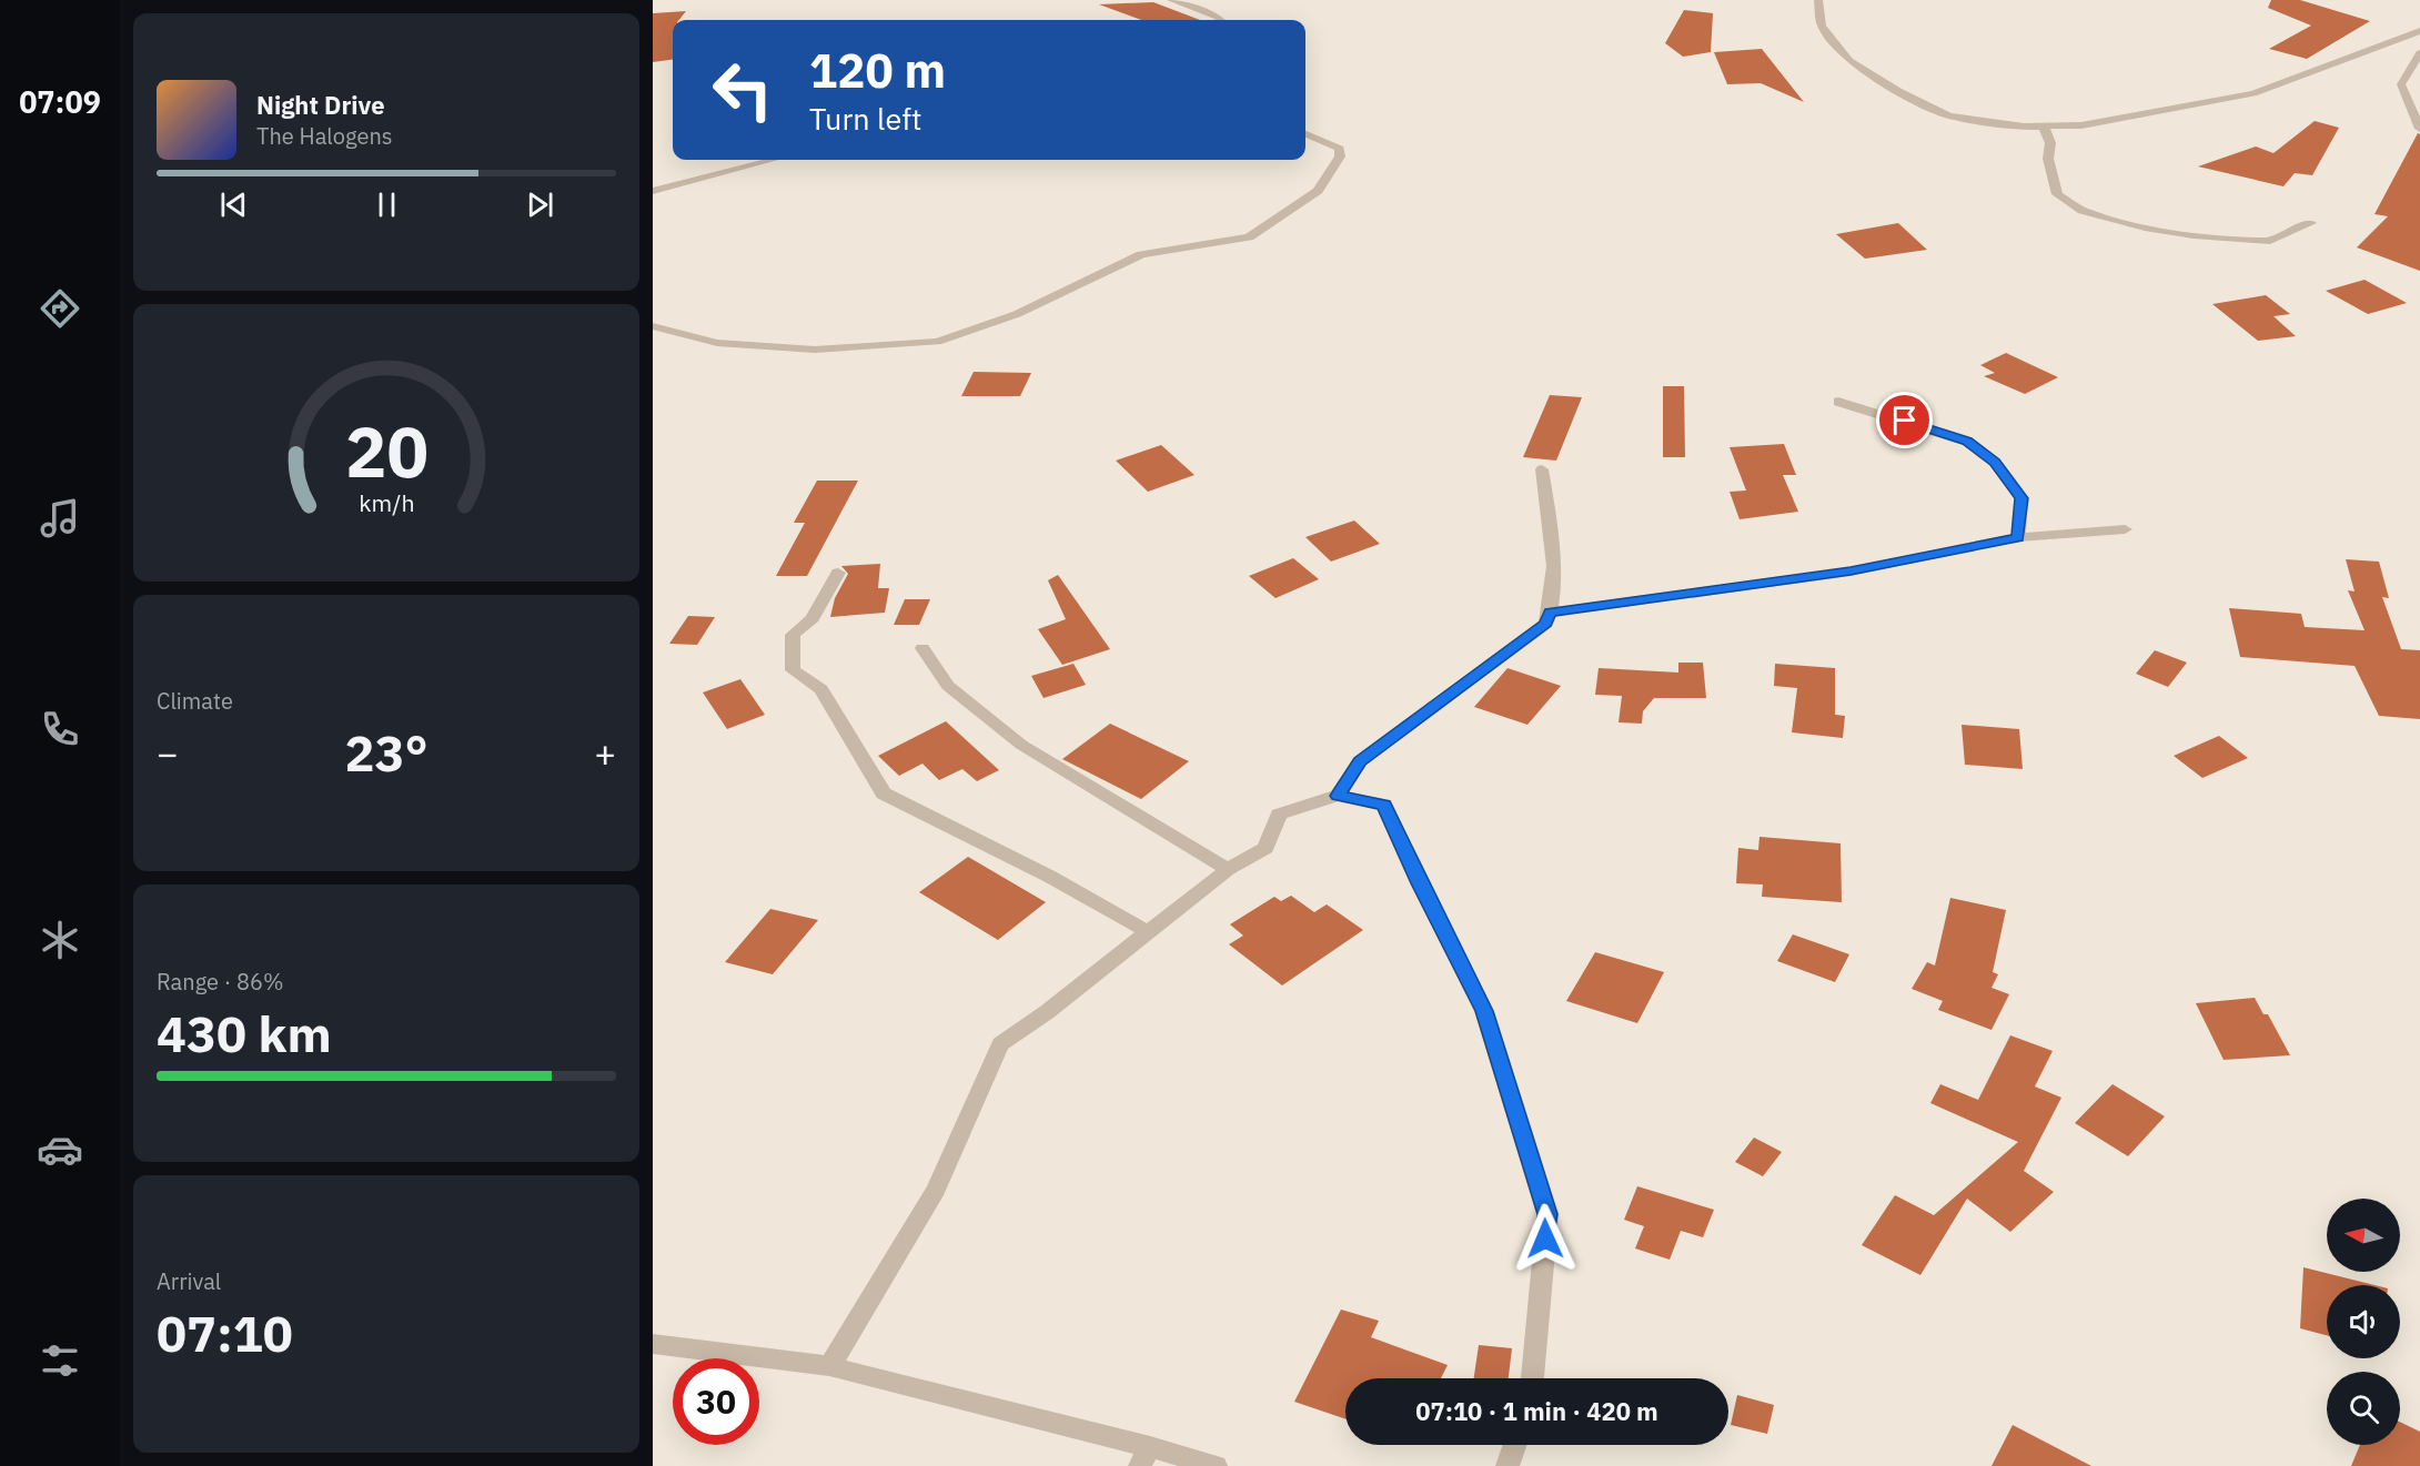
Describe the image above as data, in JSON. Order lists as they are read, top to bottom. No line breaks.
{"north":"left","page":{"tabs":"07:09","turn":["120 m","Turn left"],"song":["Night Drive","The Halogens"],"tile":["Climate",["Range · 86%","430 km"],["Arrival","07:10"]],"heat":["−","23°","+"],"limit":"30","trip":"07:10 · 1 min · 420 m","gauge":["20","km/h"]}}
